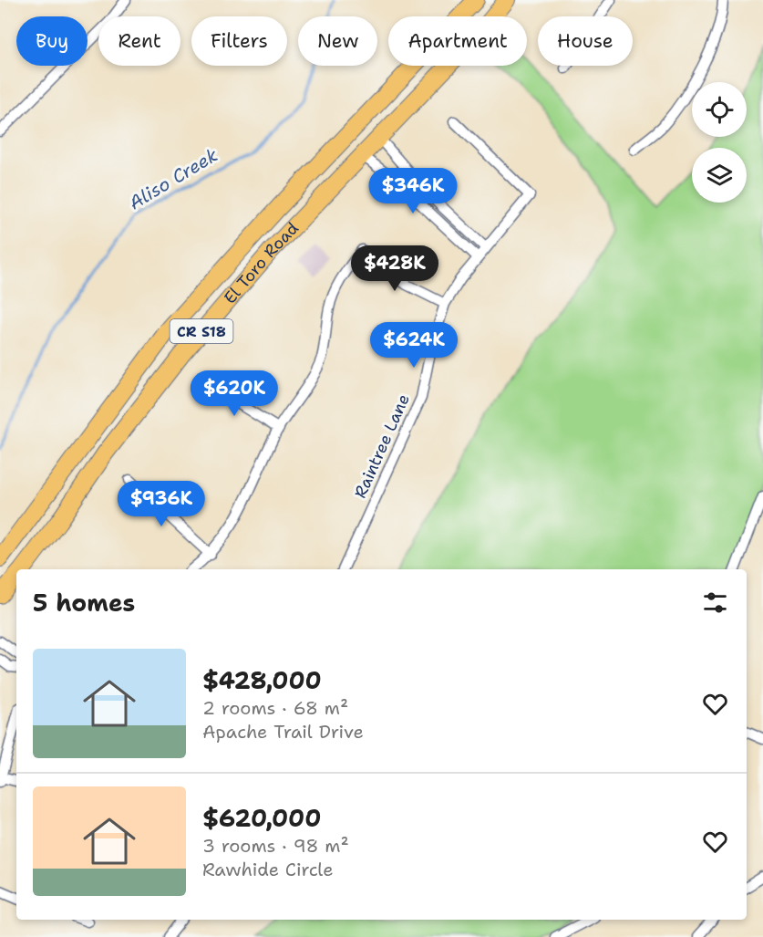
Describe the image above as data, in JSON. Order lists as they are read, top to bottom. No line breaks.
{"streets":{"main road":["El Toro Road","CR S18"],"street":["Raintree Lane"]},"water":["Aliso Creek"],"page":{"chip":["Buy","Rent","Filters","New","Apartment","House"],"price":["$346K","$428K","$624K","$620K","$936K"],"heading":"5 homes","list":[{"name":"$428,000","note":"2 rooms · 68 m² · Apache Trail Drive"},{"name":"$620,000","note":"3 rooms · 98 m² · Rawhide Circle"}]}}
